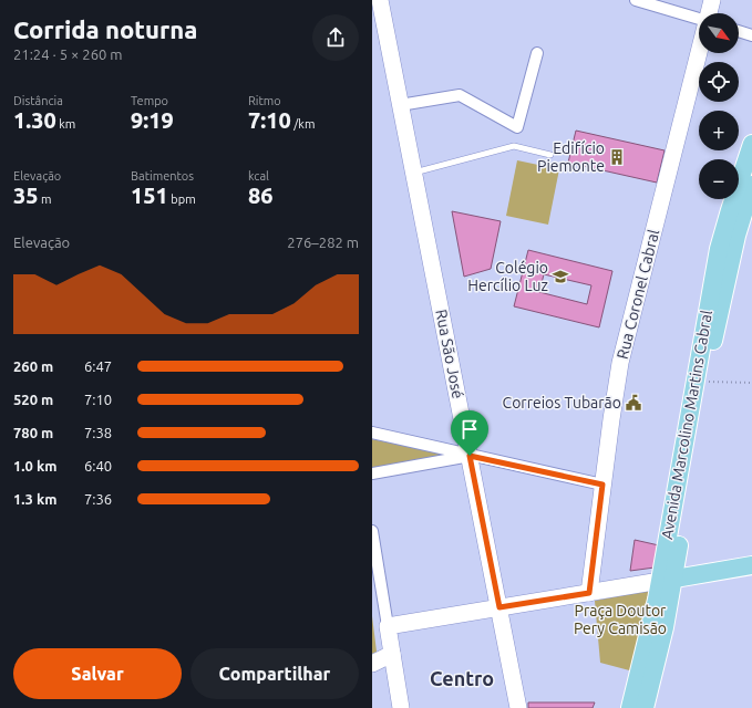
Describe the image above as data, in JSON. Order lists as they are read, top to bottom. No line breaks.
{"streets":{"main road":["Avenida Marcolino Martins Cabral"],"street":["Rua Coronel Cabral","Rua São José"]},"districts":["Centro"],"parks":["Praça Doutor Pery Camisão"],"places":{"building":["Edifício Piemonte"],"school or university":["Colégio Hercílio Luz"],"public building":["Correios Tubarão"]},"north":"bottom right","page":{"heading":["Corrida noturna","21:24 · 5 × 260 m"],"map_buttons":["+","−"],"stats":[["Distância","1.30 km"],["Tempo","9:19"],["Ritmo","7:10 /km"],["Elevação","35 m"],["Batimentos","151 bpm"],["kcal","86"]],"chart":["Elevação","276–282 m"],"list":[{"name":"260 m","note":"6:47"},{"name":"520 m","note":"7:10"},{"name":"780 m","note":"7:38"},{"name":"1.0 km","note":"6:40"},{"name":"1.3 km","note":"7:36"}],"buttons":["Salvar","Compartilhar"]}}
